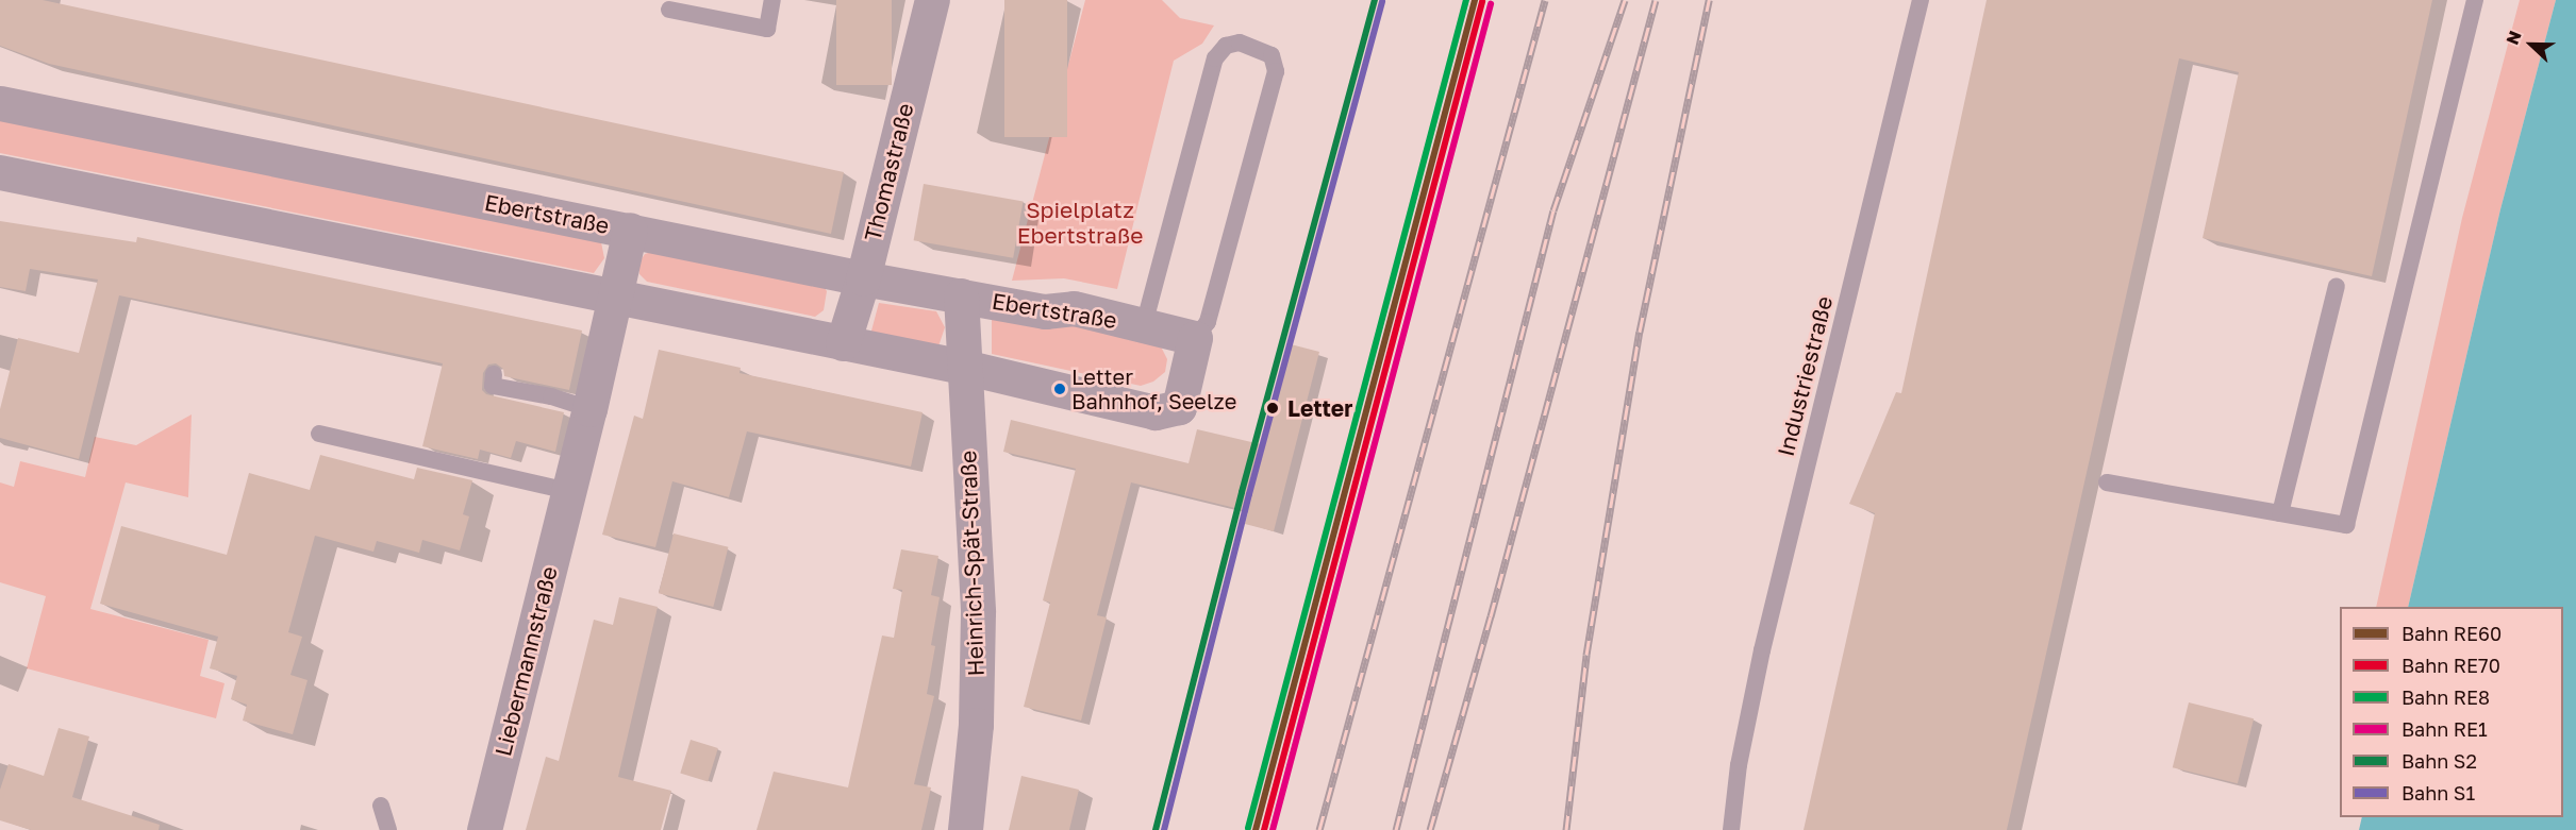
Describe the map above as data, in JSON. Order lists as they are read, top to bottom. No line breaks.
{"streets":{"street":["Thomastraße","Ebertstraße","Heinrich-Spät-Straße","Liebermannstraße"],"lane":["Industriestraße"]},"crossings":[["Thomastraße","Ebertstraße"],["Ebertstraße","Heinrich-Spät-Straße"],["Ebertstraße","Liebermannstraße"]],"parks":["Spielplatz Ebertstraße"],"places":["Letter Bahnhof, Seelze","Letter"],"lines":["rail line RE60","rail line RE8","rail line S2","rail line RE70","rail line S1","rail line RE1"],"legend":["Bahn RE60","Bahn RE70","Bahn RE8","Bahn RE1","Bahn S2","Bahn S1"],"north":"left"}
